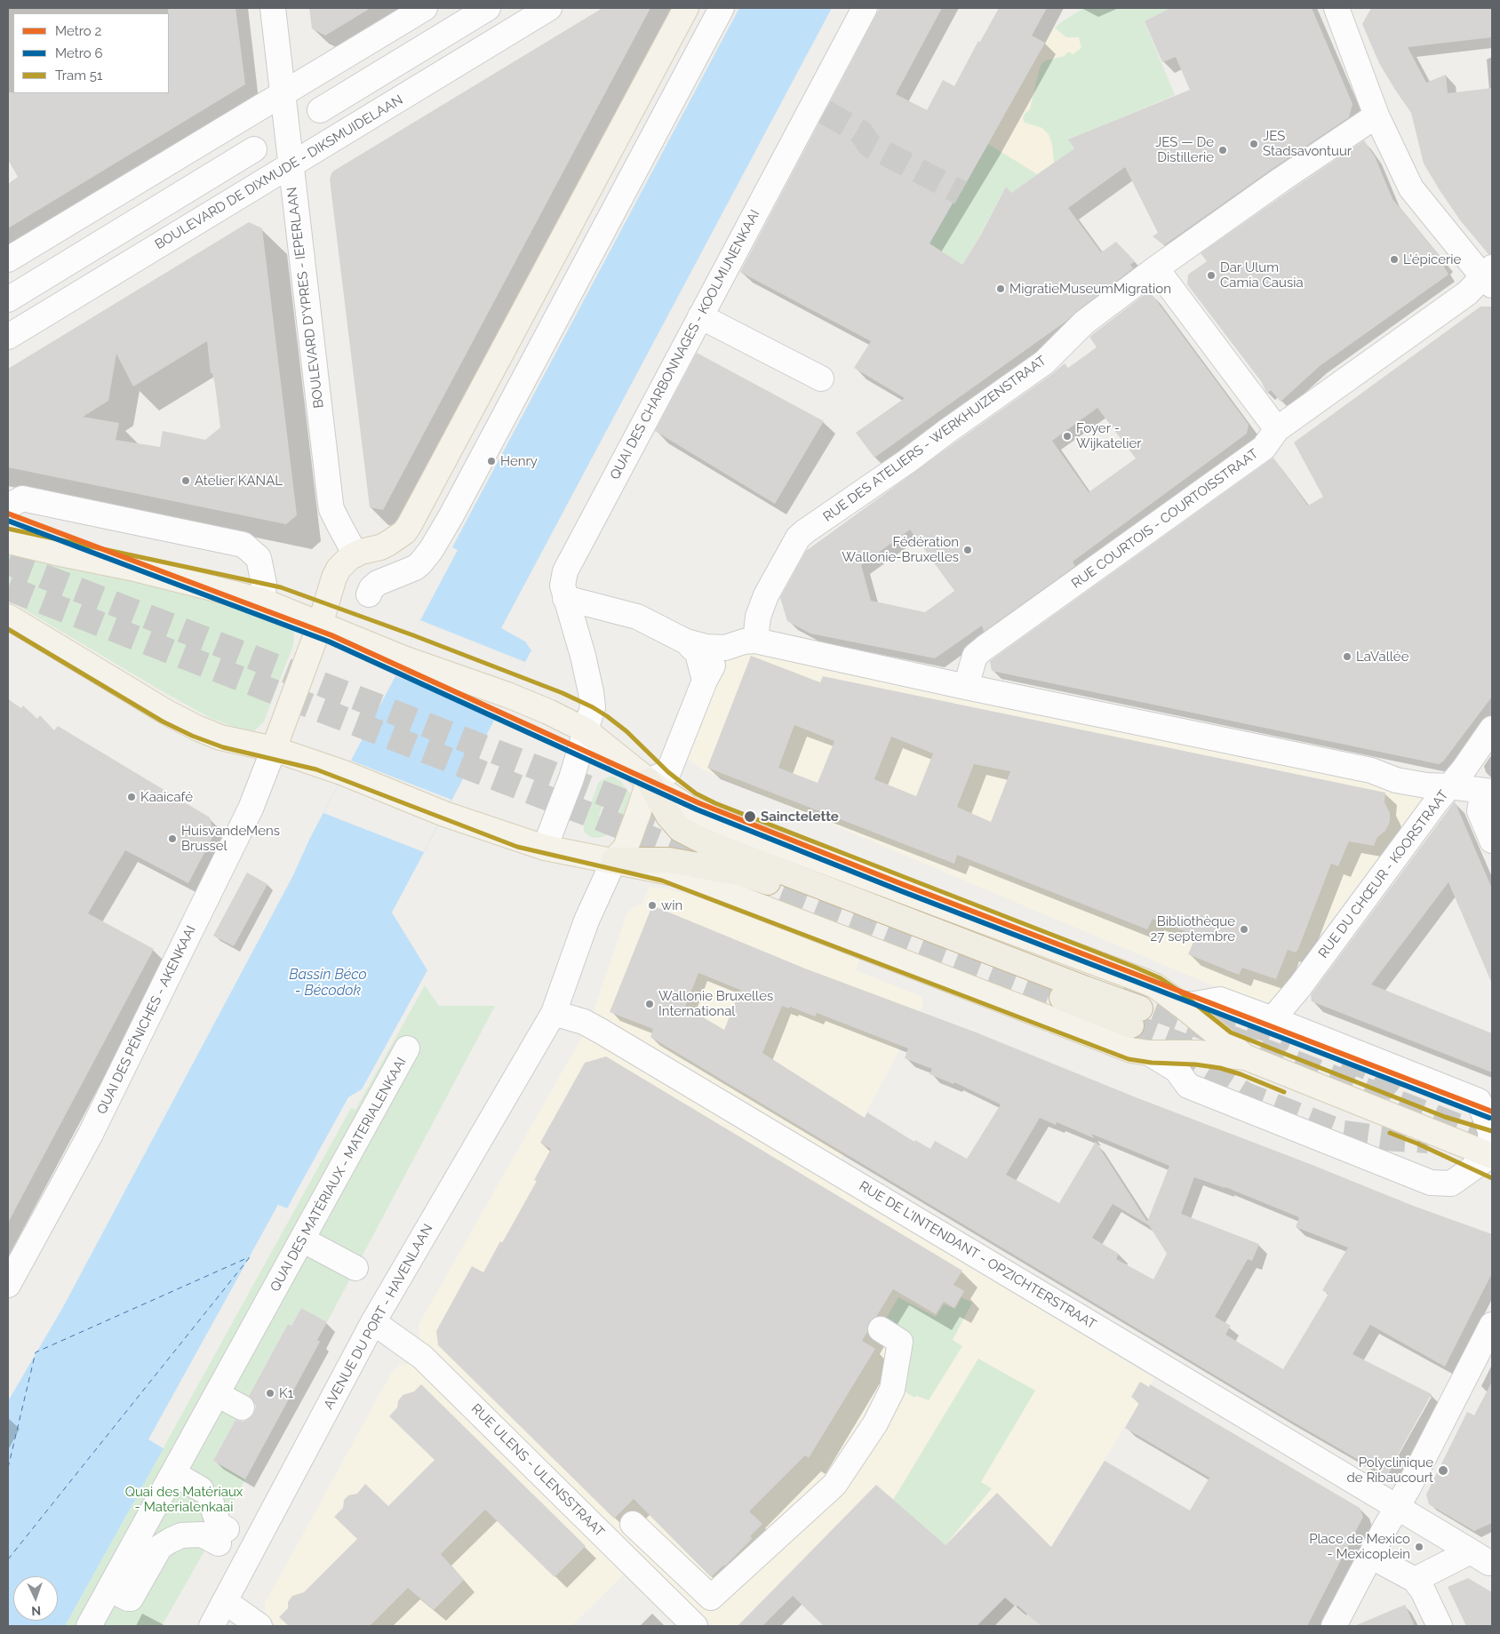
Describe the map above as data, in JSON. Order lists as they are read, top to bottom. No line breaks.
{"streets":{"street":["BOULEVARD DE DIXMUDE - DIKSMUIDELAAN","BOULEVARD D'YPRES - IEPERLAAN","QUAI DES CHARBONNAGES - KOOLMIJNENKAAI","RUE DES ATELIERS - WERKHUIZENSTRAAT","RUE COURTOIS - COURTOISSTRAAT","RUE DU CHŒUR - KOORSTRAAT","QUAI DES PÉNICHES - AKENKAAI","QUAI DES MATÉRIAUX - MATERIALENKAAI","RUE DE L'INTENDANT - OPZICHTERSTRAAT","AVENUE DU PORT - HAVENLAAN","RUE ULENS - ULENSSTRAAT"]},"crossings":[["BOULEVARD DE DIXMUDE - DIKSMUIDELAAN","BOULEVARD D'YPRES - IEPERLAAN"],["RUE DE L'INTENDANT - OPZICHTERSTRAAT","AVENUE DU PORT - HAVENLAAN"],["AVENUE DU PORT - HAVENLAAN","RUE ULENS - ULENSSTRAAT"]],"water":["Bassin Béco - Bécodok"],"parks":["Quai des Matériaux - Materialenkaai"],"places":["JES Stadsavontuur","JES — De Distillerie","L'épicerie","Dar Ulum Camia Causia","MigratieMuseumMigration","Foyer - Wijkatelier","Henry","Atelier KANAL","Fédération Wallonie-Bruxelles","LaVallée","Kaaicafé","Sainctelette","HuisvandeMens Brussel","win","Bibliothèque 27 septembre","Wallonie Bruxelles International","K1","Polyclinique de Ribaucourt","Place de Mexico - Mexicoplein"],"lines":["metro line 2","metro line 6","tram line 51"],"legend":["Metro 2","Metro 6","Tram 51"],"north":"bottom"}
